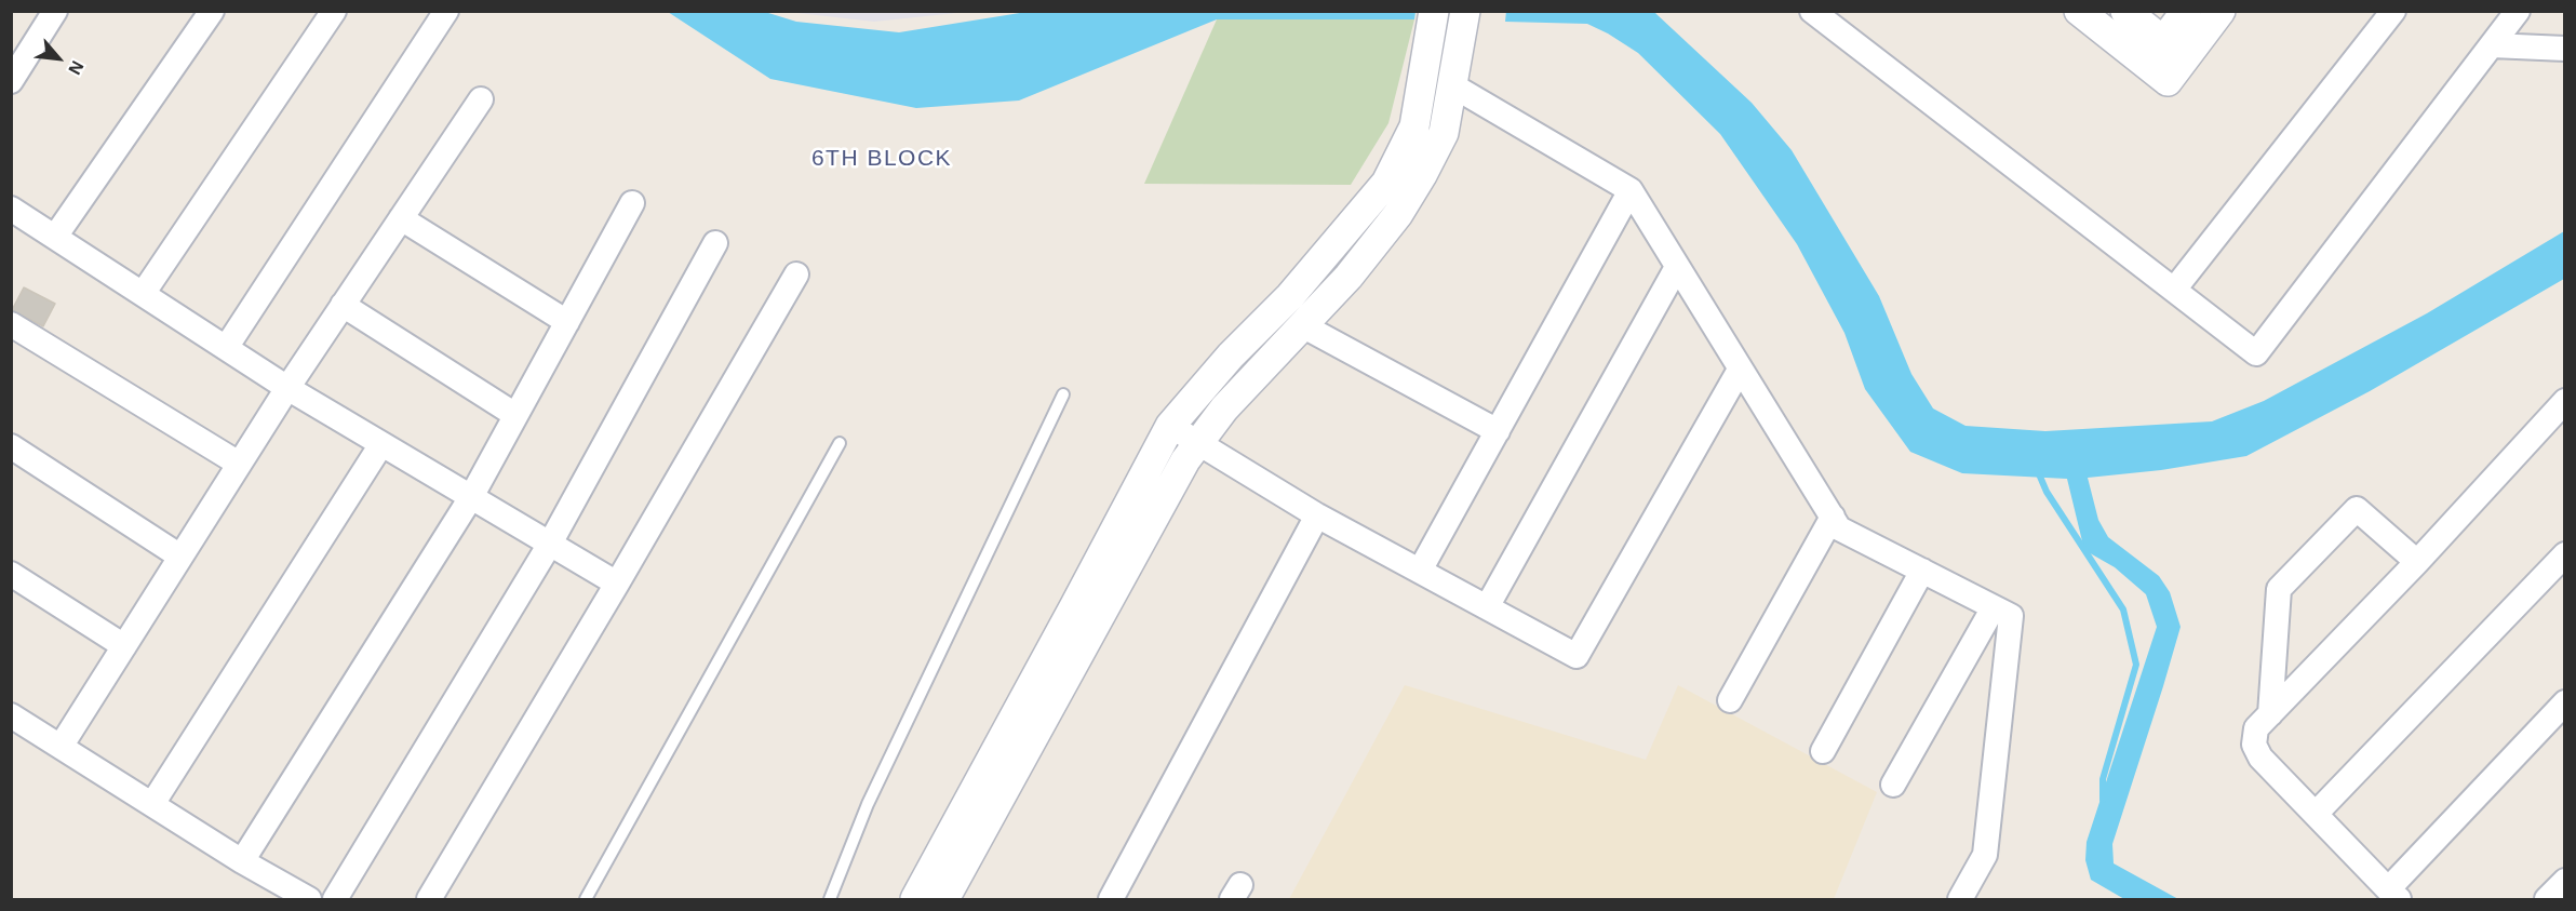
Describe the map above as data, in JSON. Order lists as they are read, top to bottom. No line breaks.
{"districts":["6TH BLOCK"],"north":"bottom right"}
